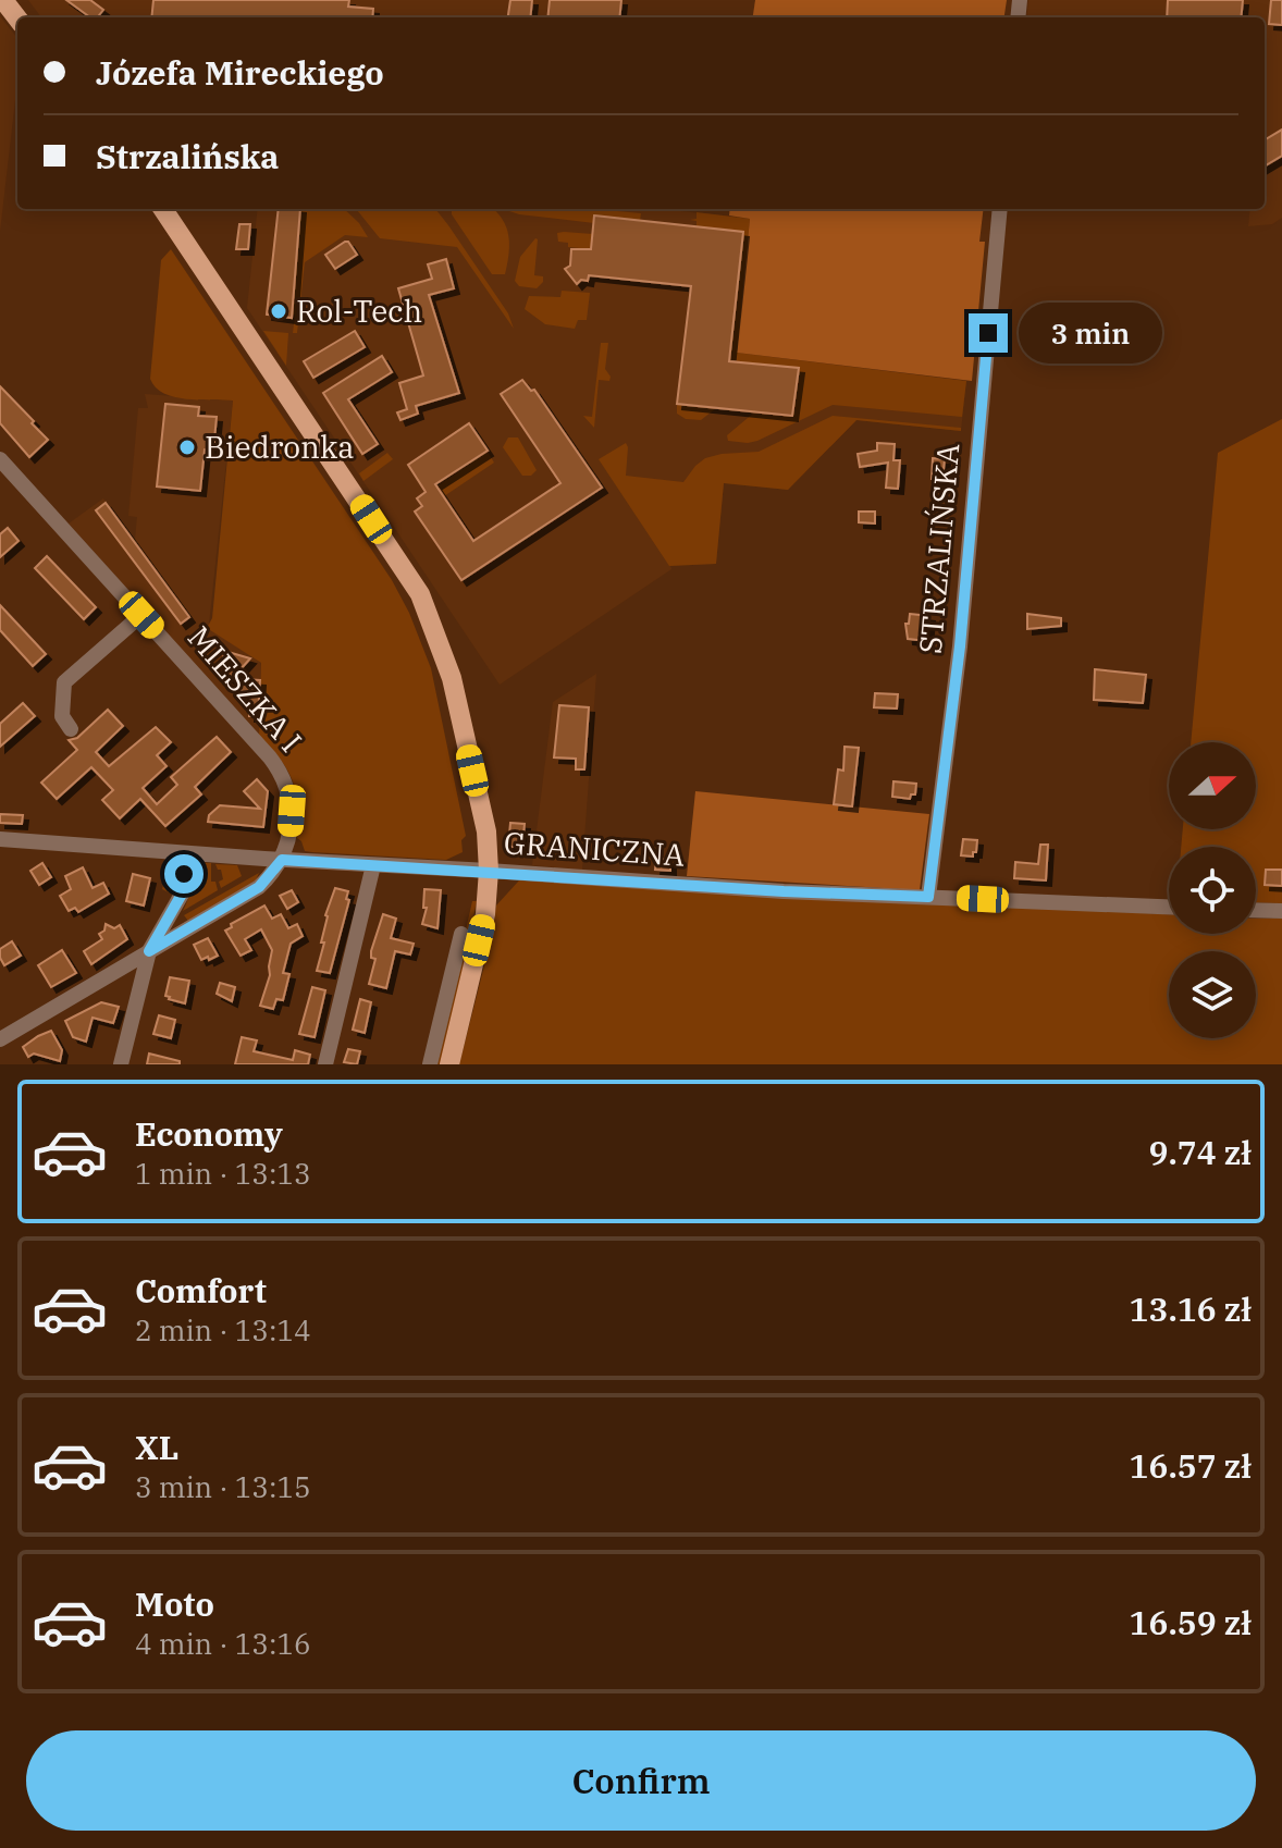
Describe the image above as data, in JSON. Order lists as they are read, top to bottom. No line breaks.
{"streets":{"street":["STRZALIŃSKA","MIESZKA I","GRANICZNA"]},"crossings":[["STRZALIŃSKA","GRANICZNA"],["MIESZKA I","GRANICZNA"]],"places":["Rol-Tech","Biedronka"],"north":"right","page":{"banner":["Józefa Mireckiego","Strzalińska"],"bubble":"3 min","list":[{"name":"Economy","note":"1 min · 13:13","value":"9.74 zł"},{"name":"Comfort","note":"2 min · 13:14","value":"13.16 zł"},{"name":"XL","note":"3 min · 13:15","value":"16.57 zł"},{"name":"Moto","note":"4 min · 13:16","value":"16.59 zł"}],"buttons":"Confirm"}}
